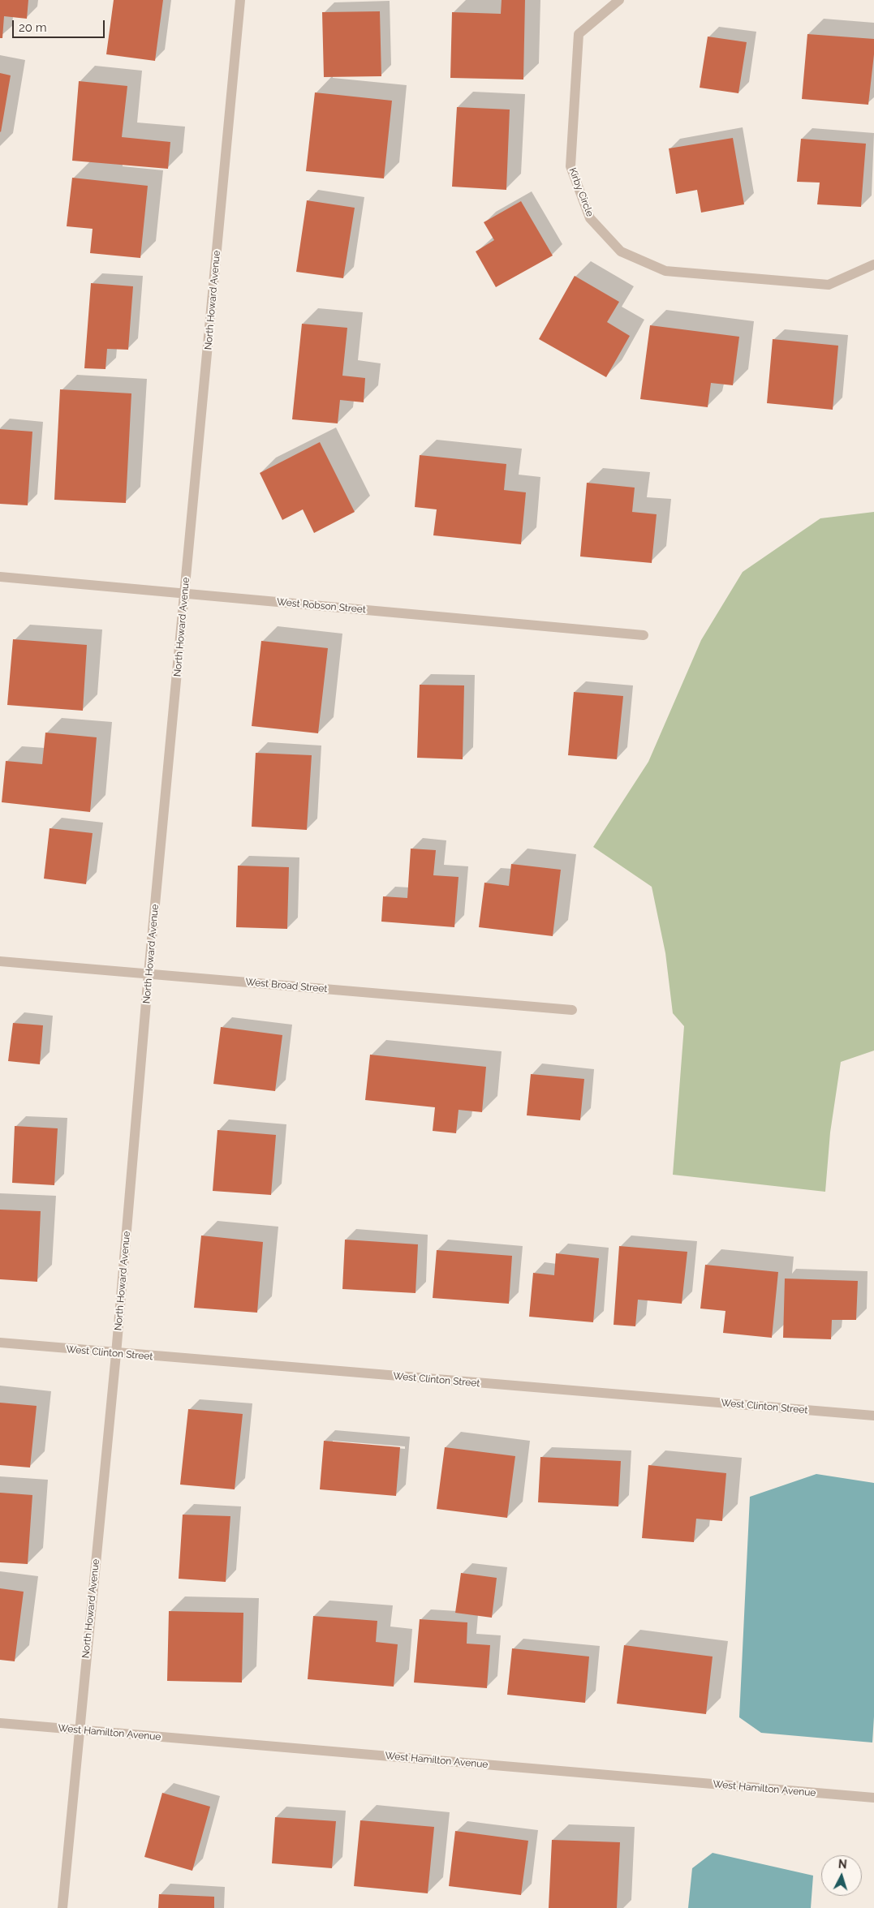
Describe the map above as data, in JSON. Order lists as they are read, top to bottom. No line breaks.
{"streets":{"street":["Kirby Circle","North Howard Avenue","West Robson Street","West Broad Street","West Clinton Street","West Hamilton Avenue"]},"crossings":[["North Howard Avenue","West Robson Street"],["North Howard Avenue","West Broad Street"],["North Howard Avenue","West Clinton Street"],["North Howard Avenue","West Hamilton Avenue"]],"scale_bar":"20 m","north":"top"}
